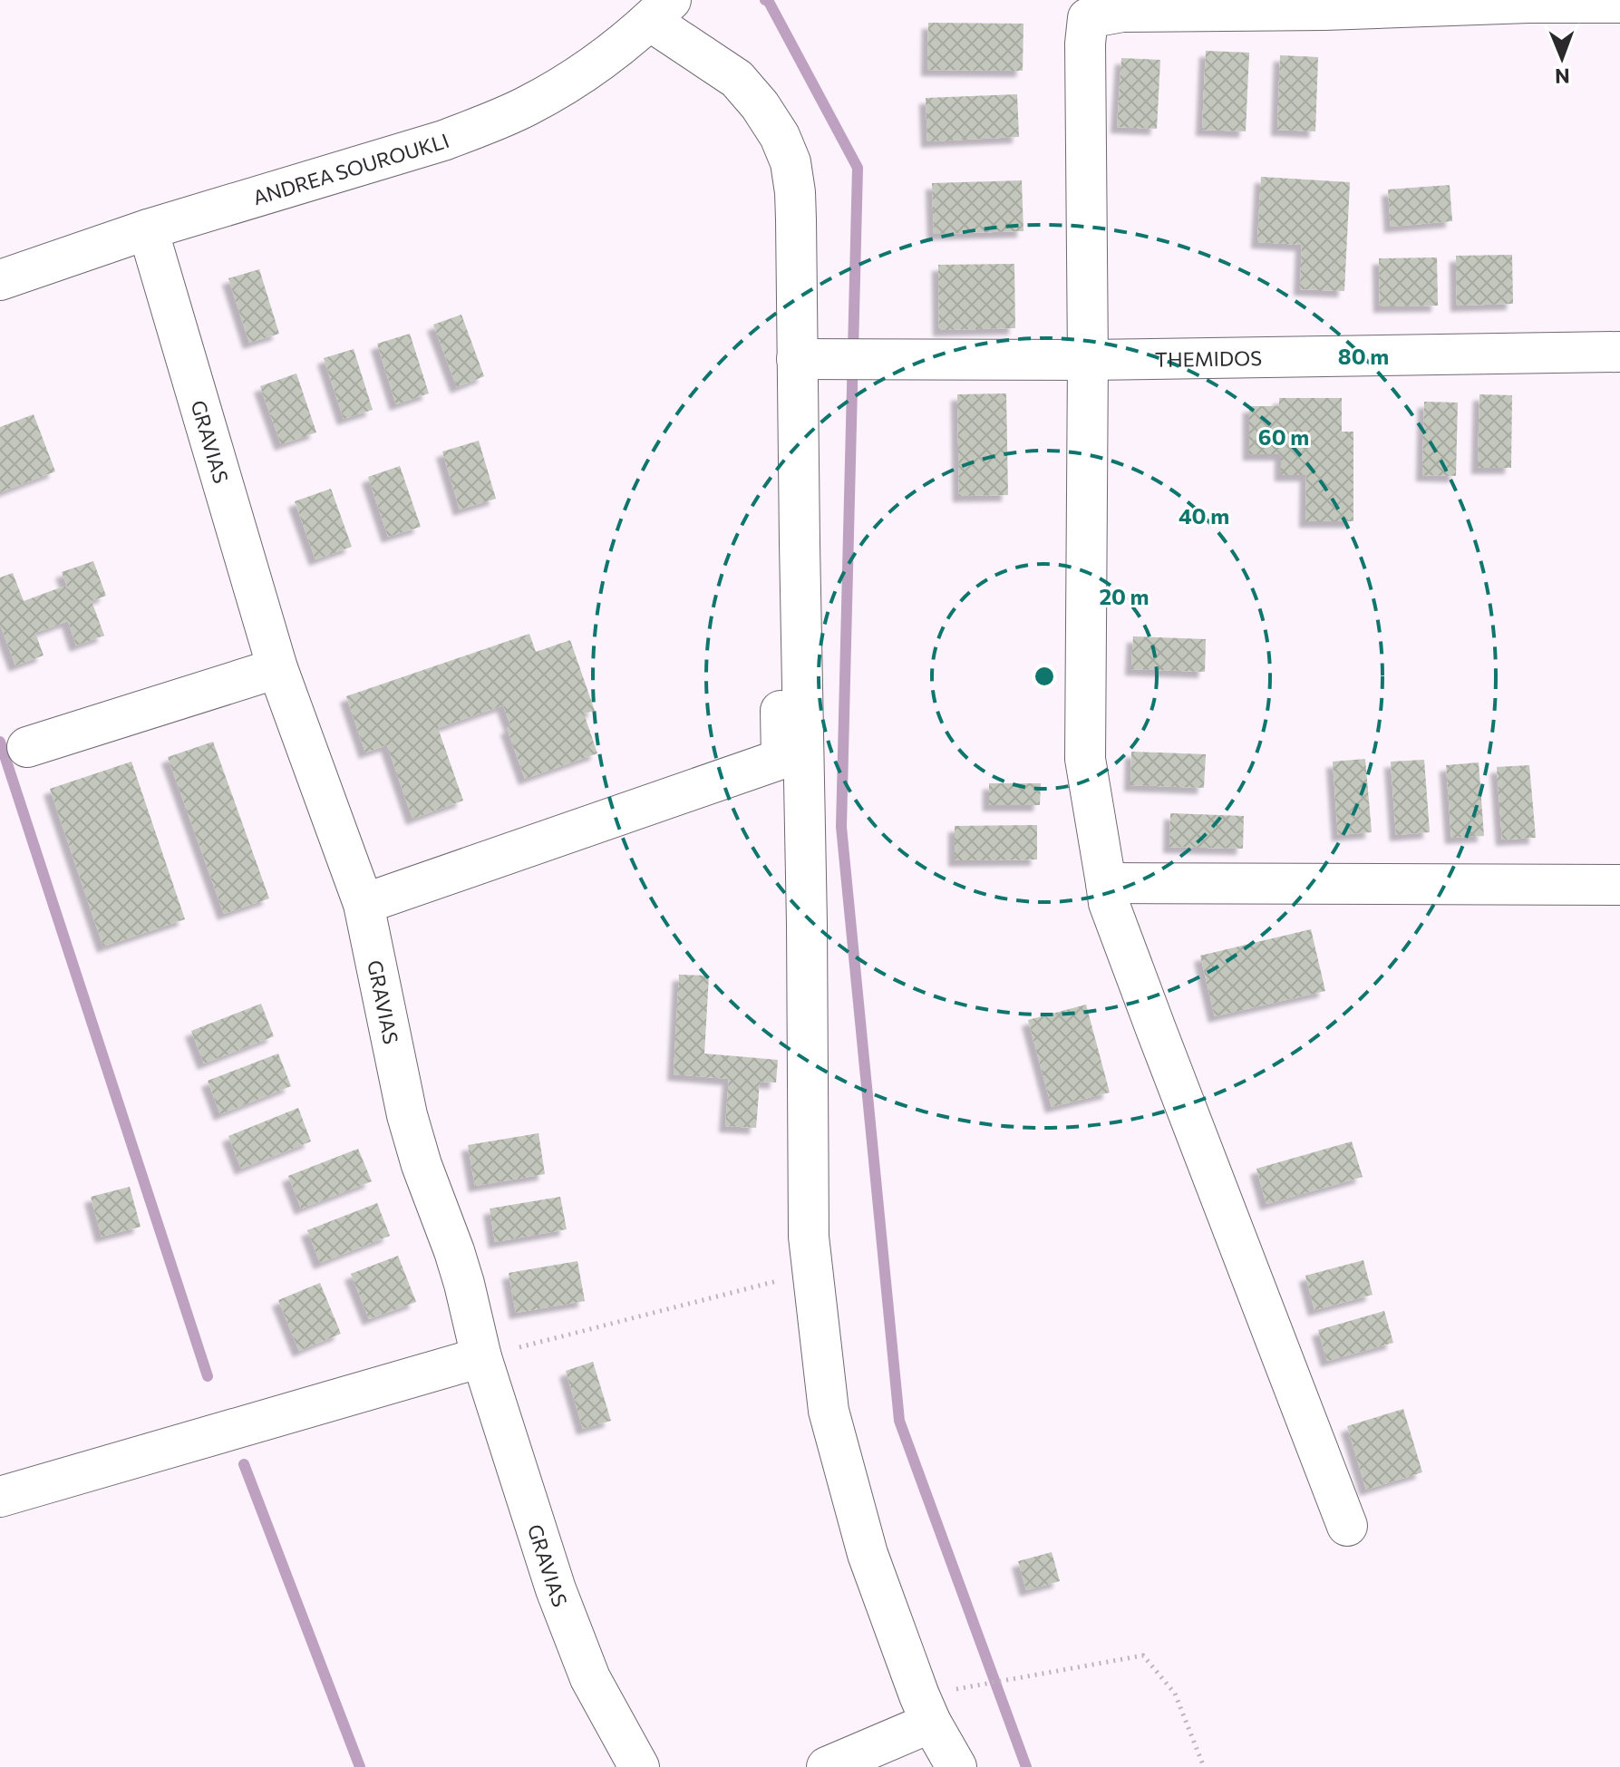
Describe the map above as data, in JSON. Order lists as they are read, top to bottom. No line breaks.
{"streets":{"street":["ANDREA SOUROUKLI","THEMIDOS","GRAVIAS"]},"crossings":[["ANDREA SOUROUKLI","GRAVIAS"]],"north":"bottom","rings":["80 m","60 m","40 m","20 m"]}
